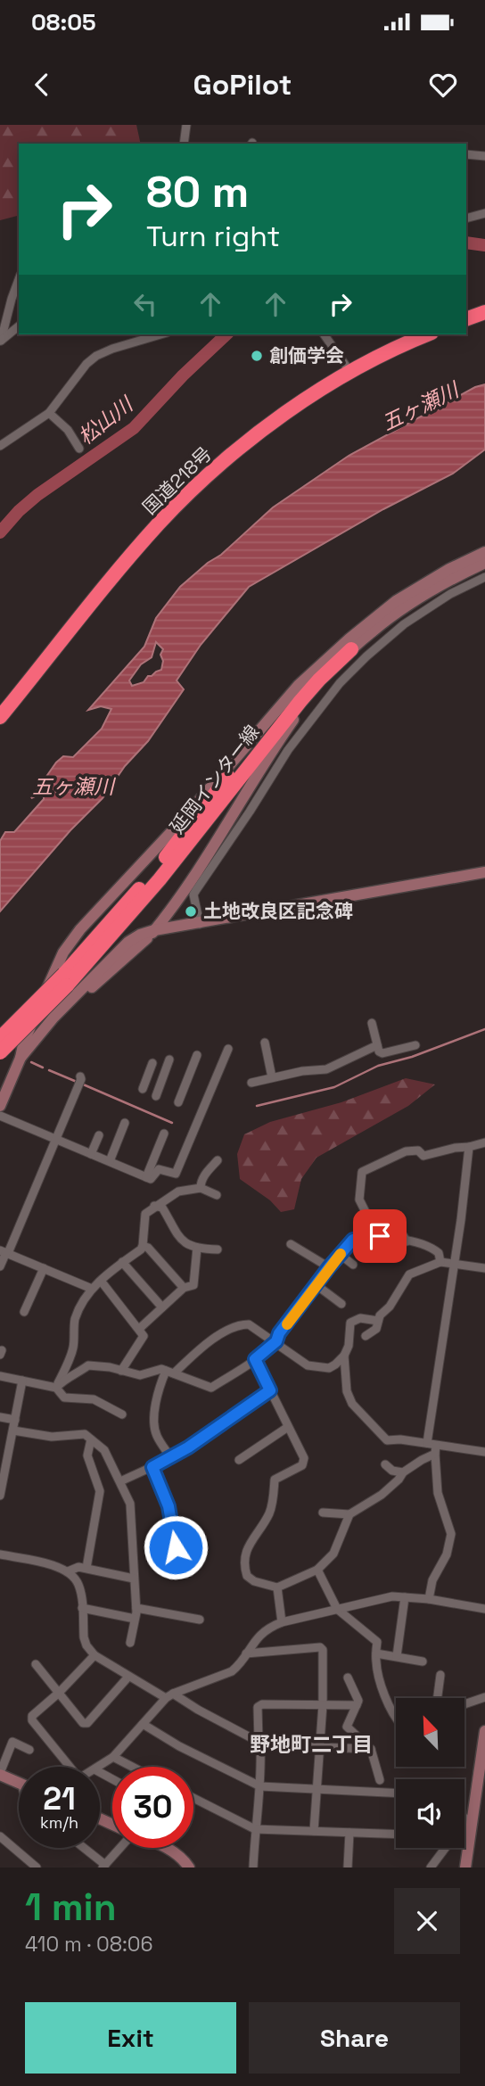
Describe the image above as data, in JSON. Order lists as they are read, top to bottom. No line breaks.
{"streets":{"highway":["国道218号","延岡インター線"]},"districts":["野地町二丁目"],"water":["五ヶ瀬川","松山川"],"places":["創価学会","土地改良区記念碑"],"north":"top left","page":{"status":"08:05","header":"GoPilot","turn":["80 m","Turn right"],"speed":"21 km/h","limit":"30","heading":["1 min","410 m · 08:06"],"buttons":["Exit","Share"]}}
